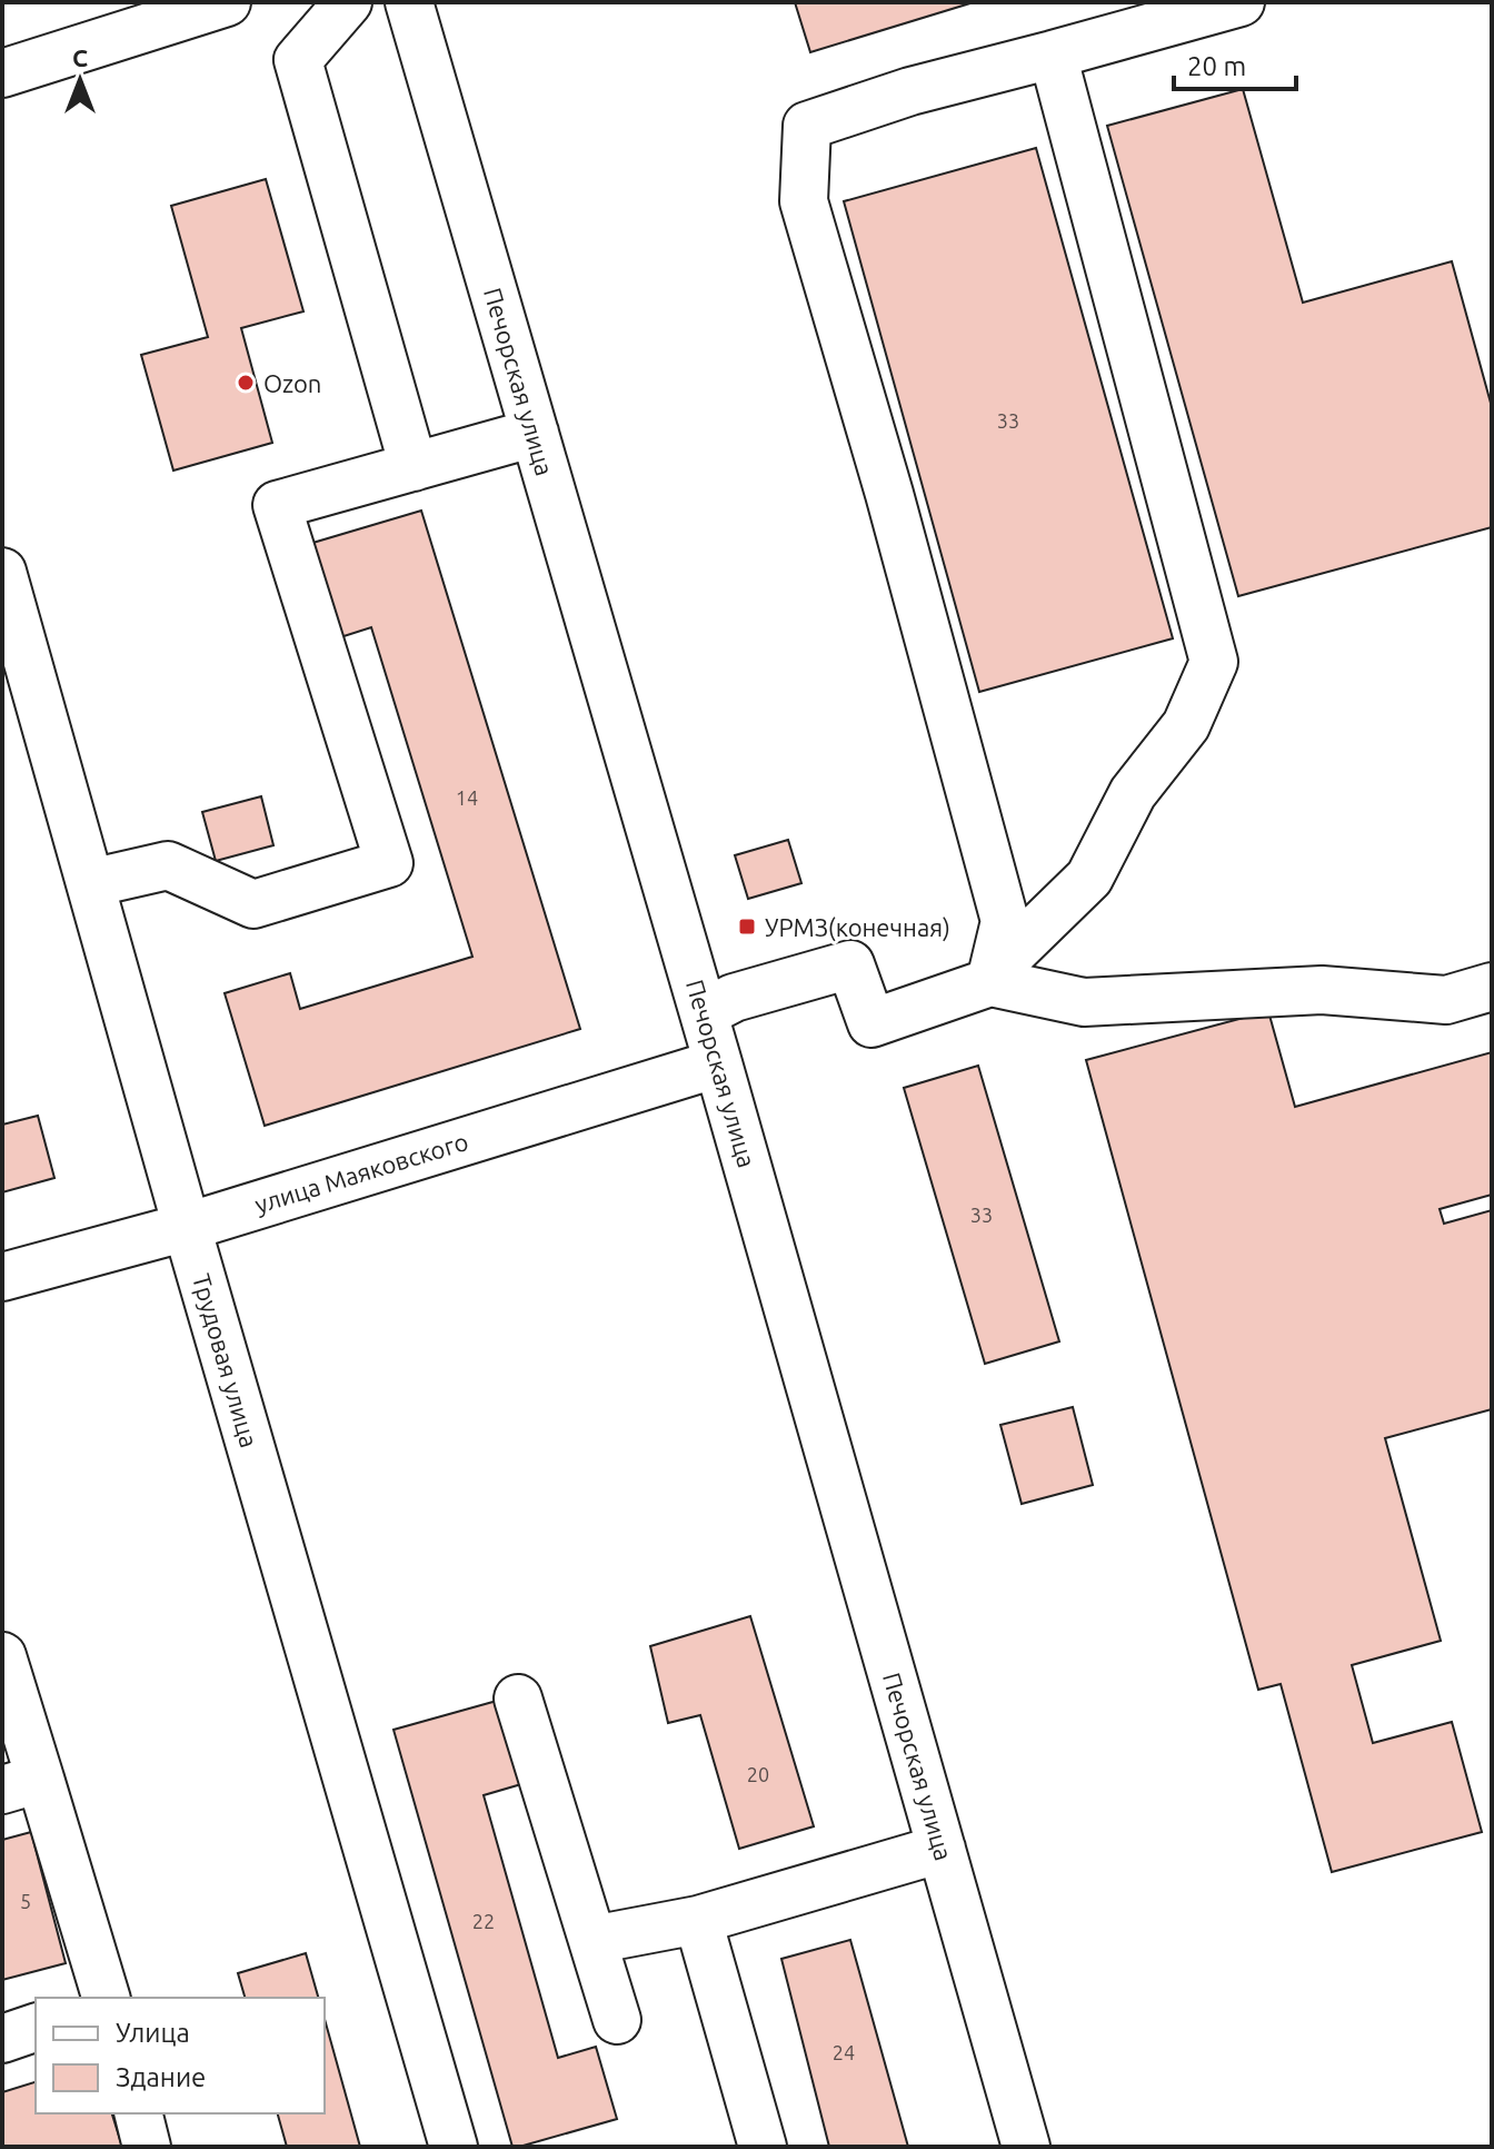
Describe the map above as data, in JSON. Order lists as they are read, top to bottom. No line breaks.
{"streets":{"street":["Печорская улица","улица Маяковского","Трудовая улица"]},"crossings":[["Печорская улица","улица Маяковского"],["улица Маяковского","Трудовая улица"]],"places":{"other":["Ozon"],"transit":["УРМЗ(конечная)"]},"house_numbers":["33","14","33","20","5","22","24"],"legend":["Улица","Здание"],"scale_bar":"20 m","north":"top"}
